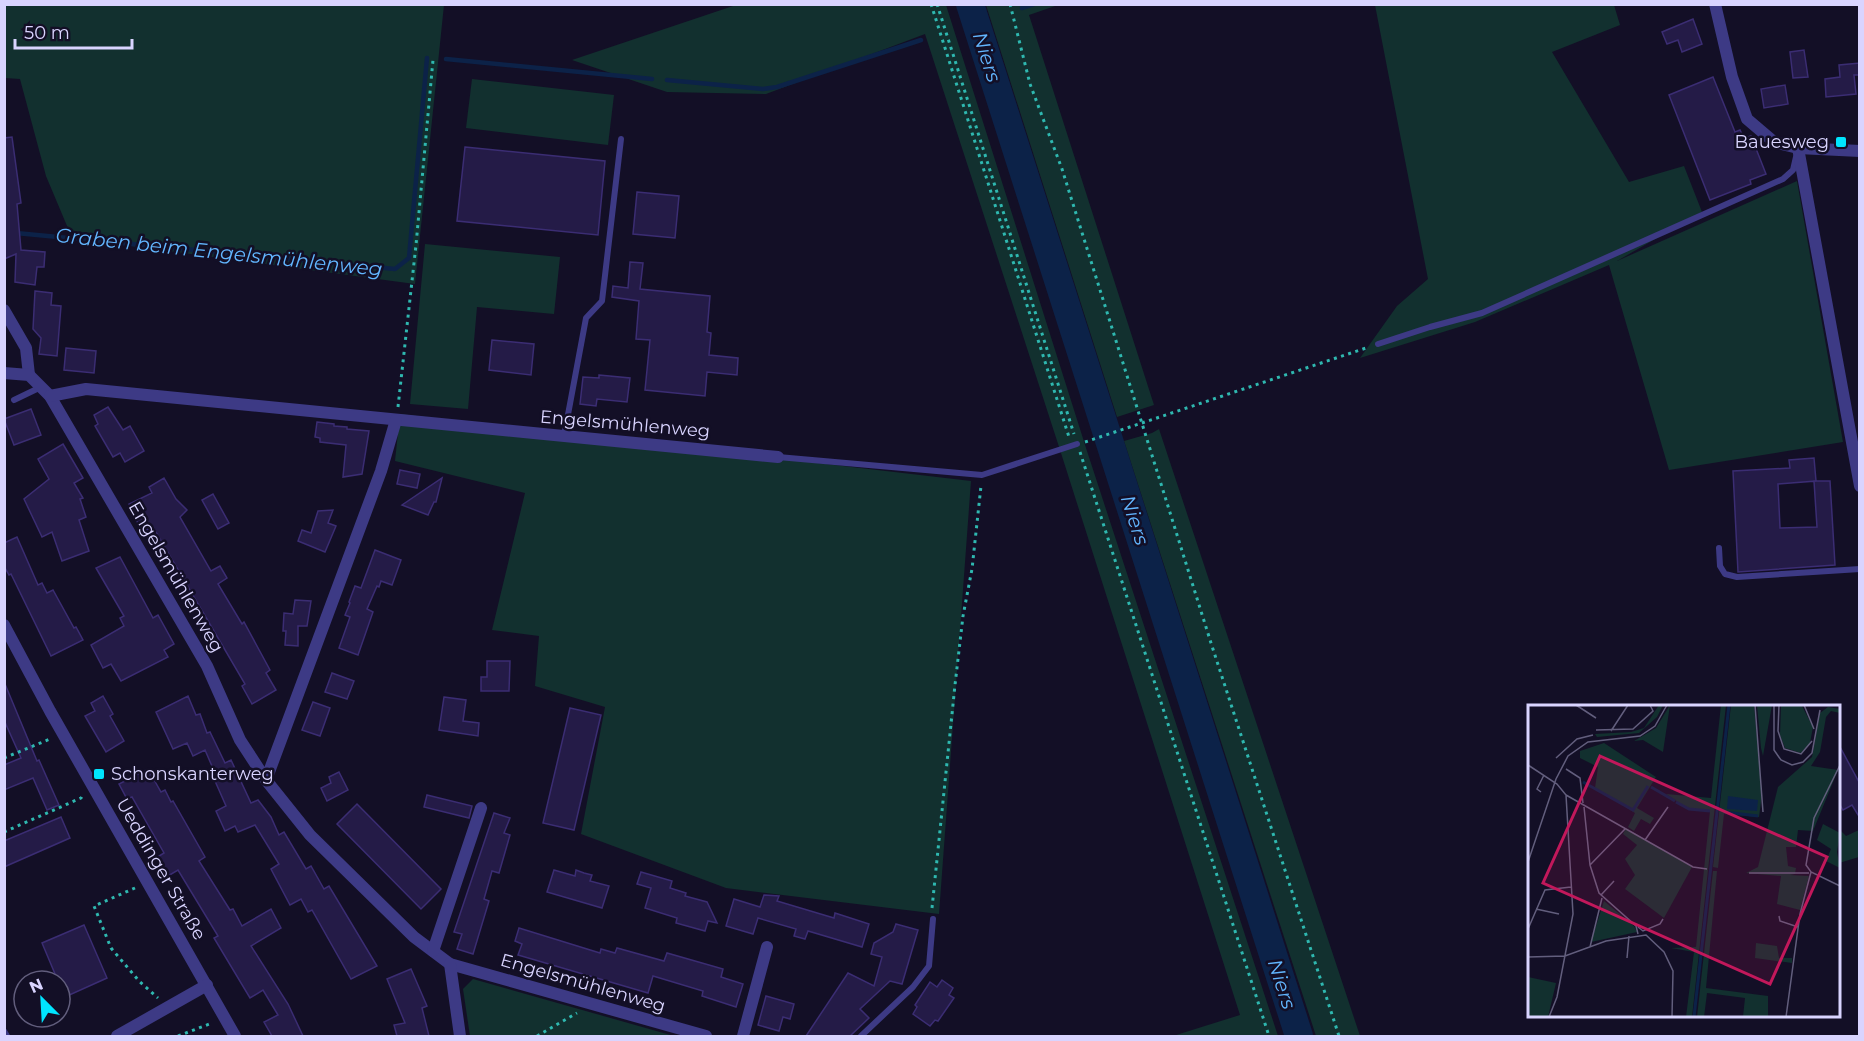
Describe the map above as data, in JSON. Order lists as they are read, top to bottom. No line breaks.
{"streets":{"street":["Engelsmühlenweg","Ueddinger Straße"]},"water":["Niers","Graben beim Engelsmühlenweg"],"places":{"transit":["Bauesweg","Schonskanterweg"]},"scale_bar":"50 m","north":"top left"}
